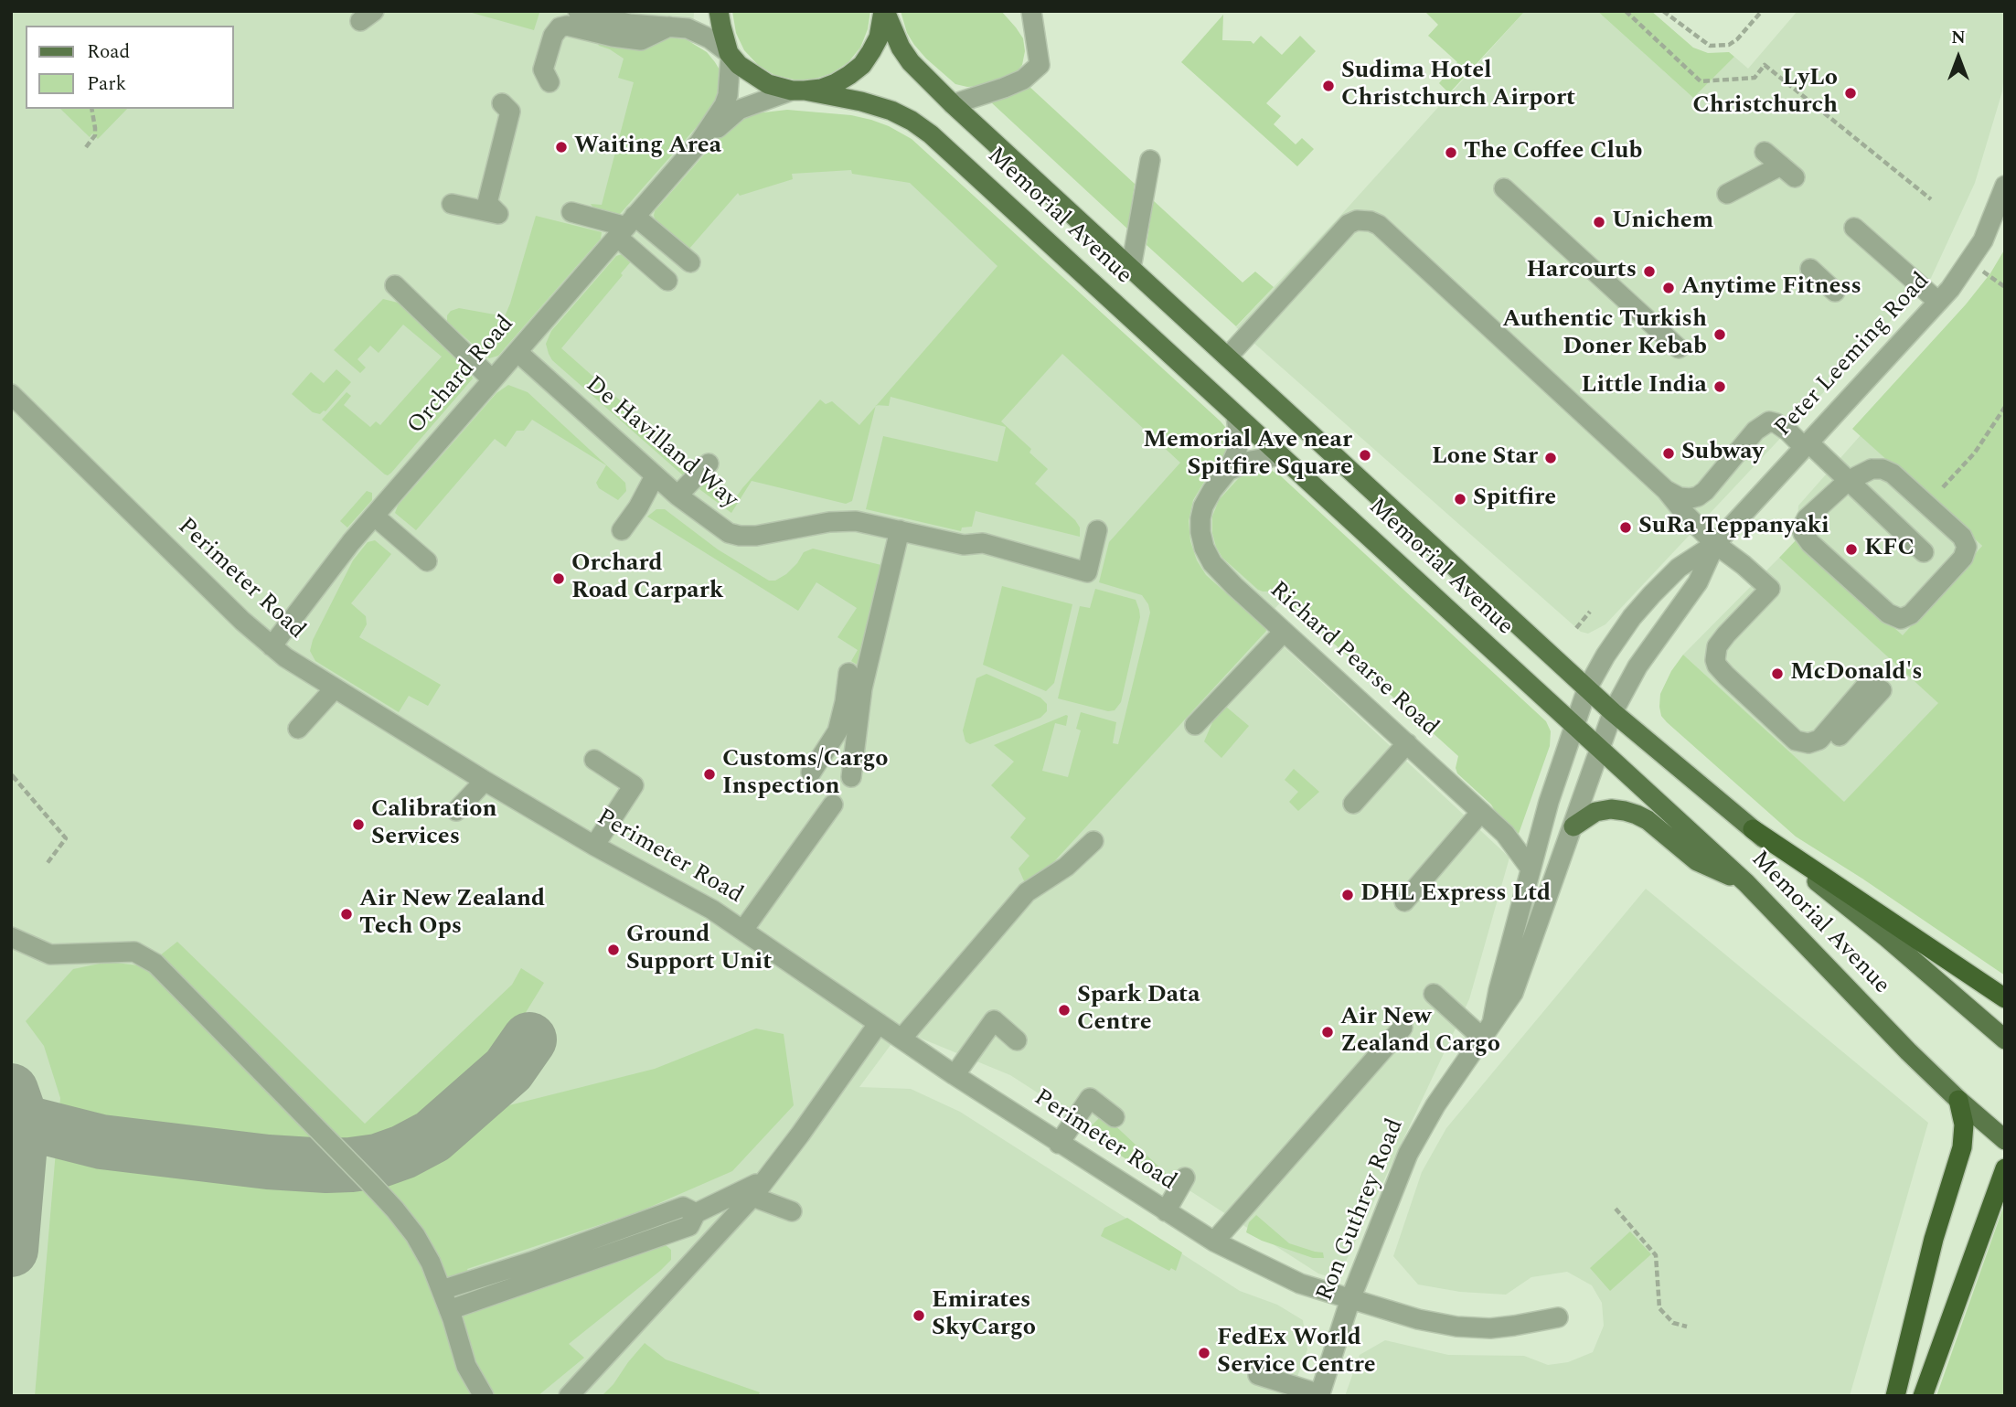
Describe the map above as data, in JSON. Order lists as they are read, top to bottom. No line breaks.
{"streets":{"main road":["Memorial Avenue"],"street":["Peter Leeming Road","Orchard Road","De Havilland Way","Perimeter Road","Richard Pearse Road","Ron Guthrey Road"]},"crossings":[["Memorial Avenue","Peter Leeming Road"],["Memorial Avenue","Orchard Road"],["Memorial Avenue","Richard Pearse Road"],["Memorial Avenue","Ron Guthrey Road"],["Peter Leeming Road","Ron Guthrey Road"],["Orchard Road","De Havilland Way"],["Orchard Road","Perimeter Road"],["Perimeter Road","Ron Guthrey Road"],["Richard Pearse Road","Ron Guthrey Road"]],"places":["Sudima Hotel Christchurch Airport","LyLo Christchurch","Waiting Area","The Coffee Club","Unichem","Harcourts","Anytime Fitness","Authentic Turkish Doner Kebab","Little India","Subway","Memorial Ave near Spitfire Square","Lone Star","Spitfire","SuRa Teppanyaki","KFC","Orchard Road Carpark","McDonald's","Customs/Cargo Inspection","Calibration Services","DHL Express Ltd","Air New Zealand Tech Ops","Ground Support Unit","Spark Data Centre","Air New Zealand Cargo","Emirates SkyCargo","FedEx World Service Centre"],"legend":["Road","Park"],"north":"top"}
